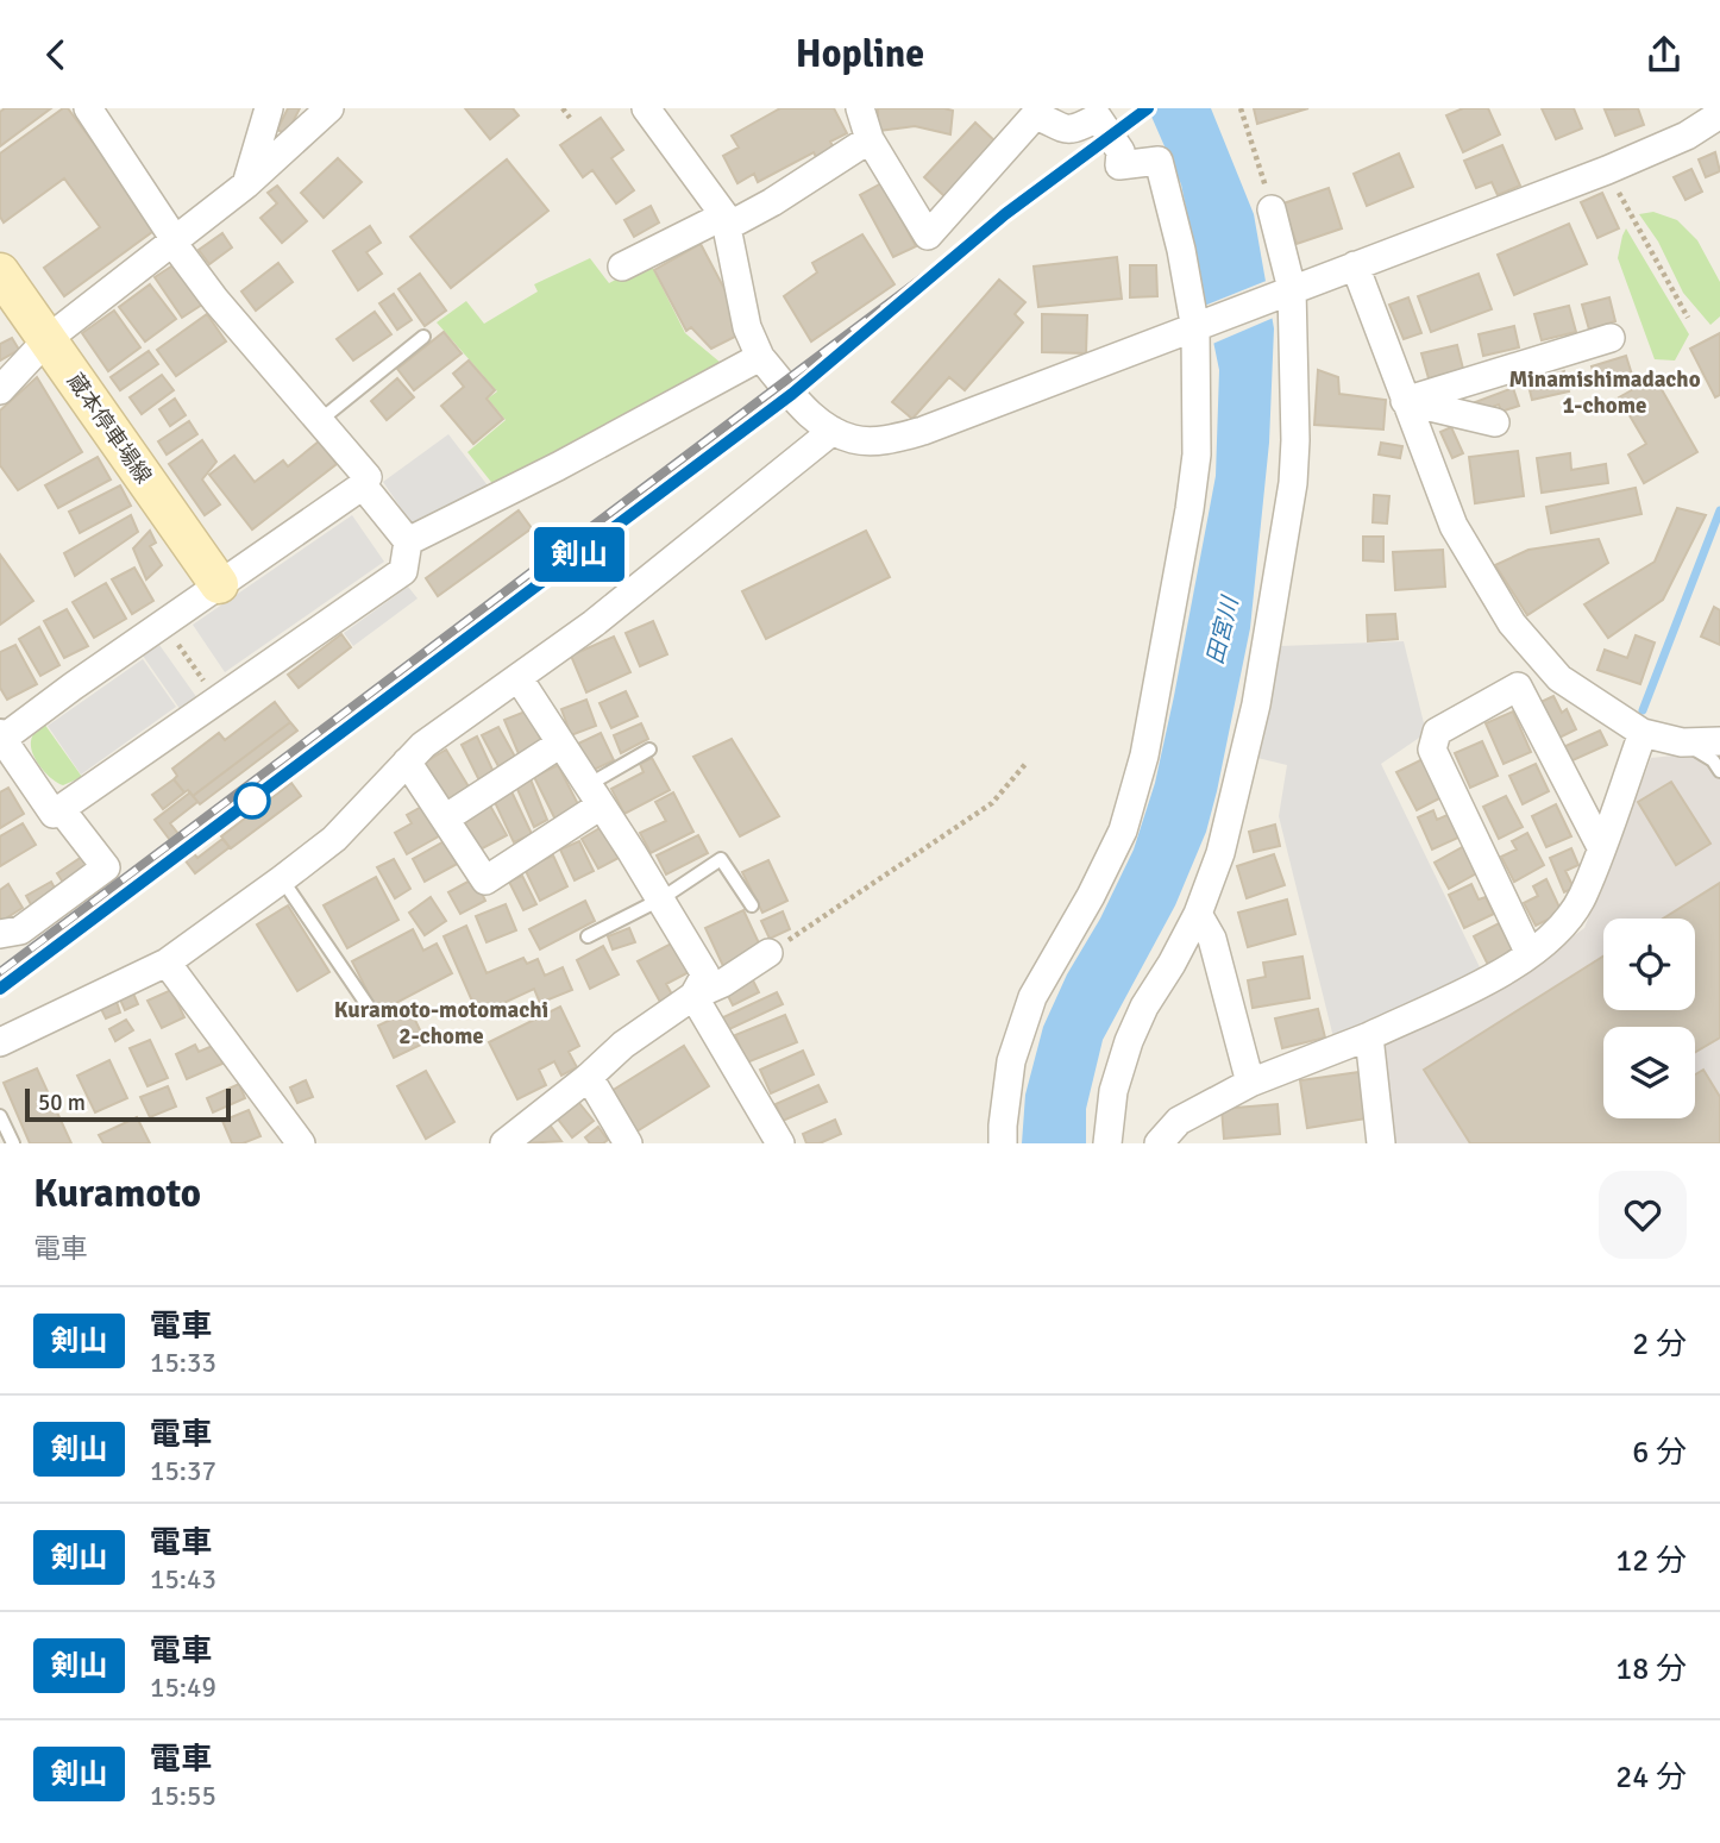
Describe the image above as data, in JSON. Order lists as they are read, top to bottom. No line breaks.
{"streets":{"main road":["蔵本停車場線"]},"districts":["Minamishimadacho 1-chome","Kuramoto-motomachi 2-chome"],"water":["田宮川"],"scale_bar":"50 m","page":{"header":"Hopline","on_map":"剣山","scale":"50 m","heading":["Kuramoto","電車"],"list":[{"mark":"剣山","name":"電車","note":"15:33","value":"2 分"},{"mark":"剣山","name":"電車","note":"15:37","value":"6 分"},{"mark":"剣山","name":"電車","note":"15:43","value":"12 分"},{"mark":"剣山","name":"電車","note":"15:49","value":"18 分"},{"mark":"剣山","name":"電車","note":"15:55","value":"24 分"}]}}
